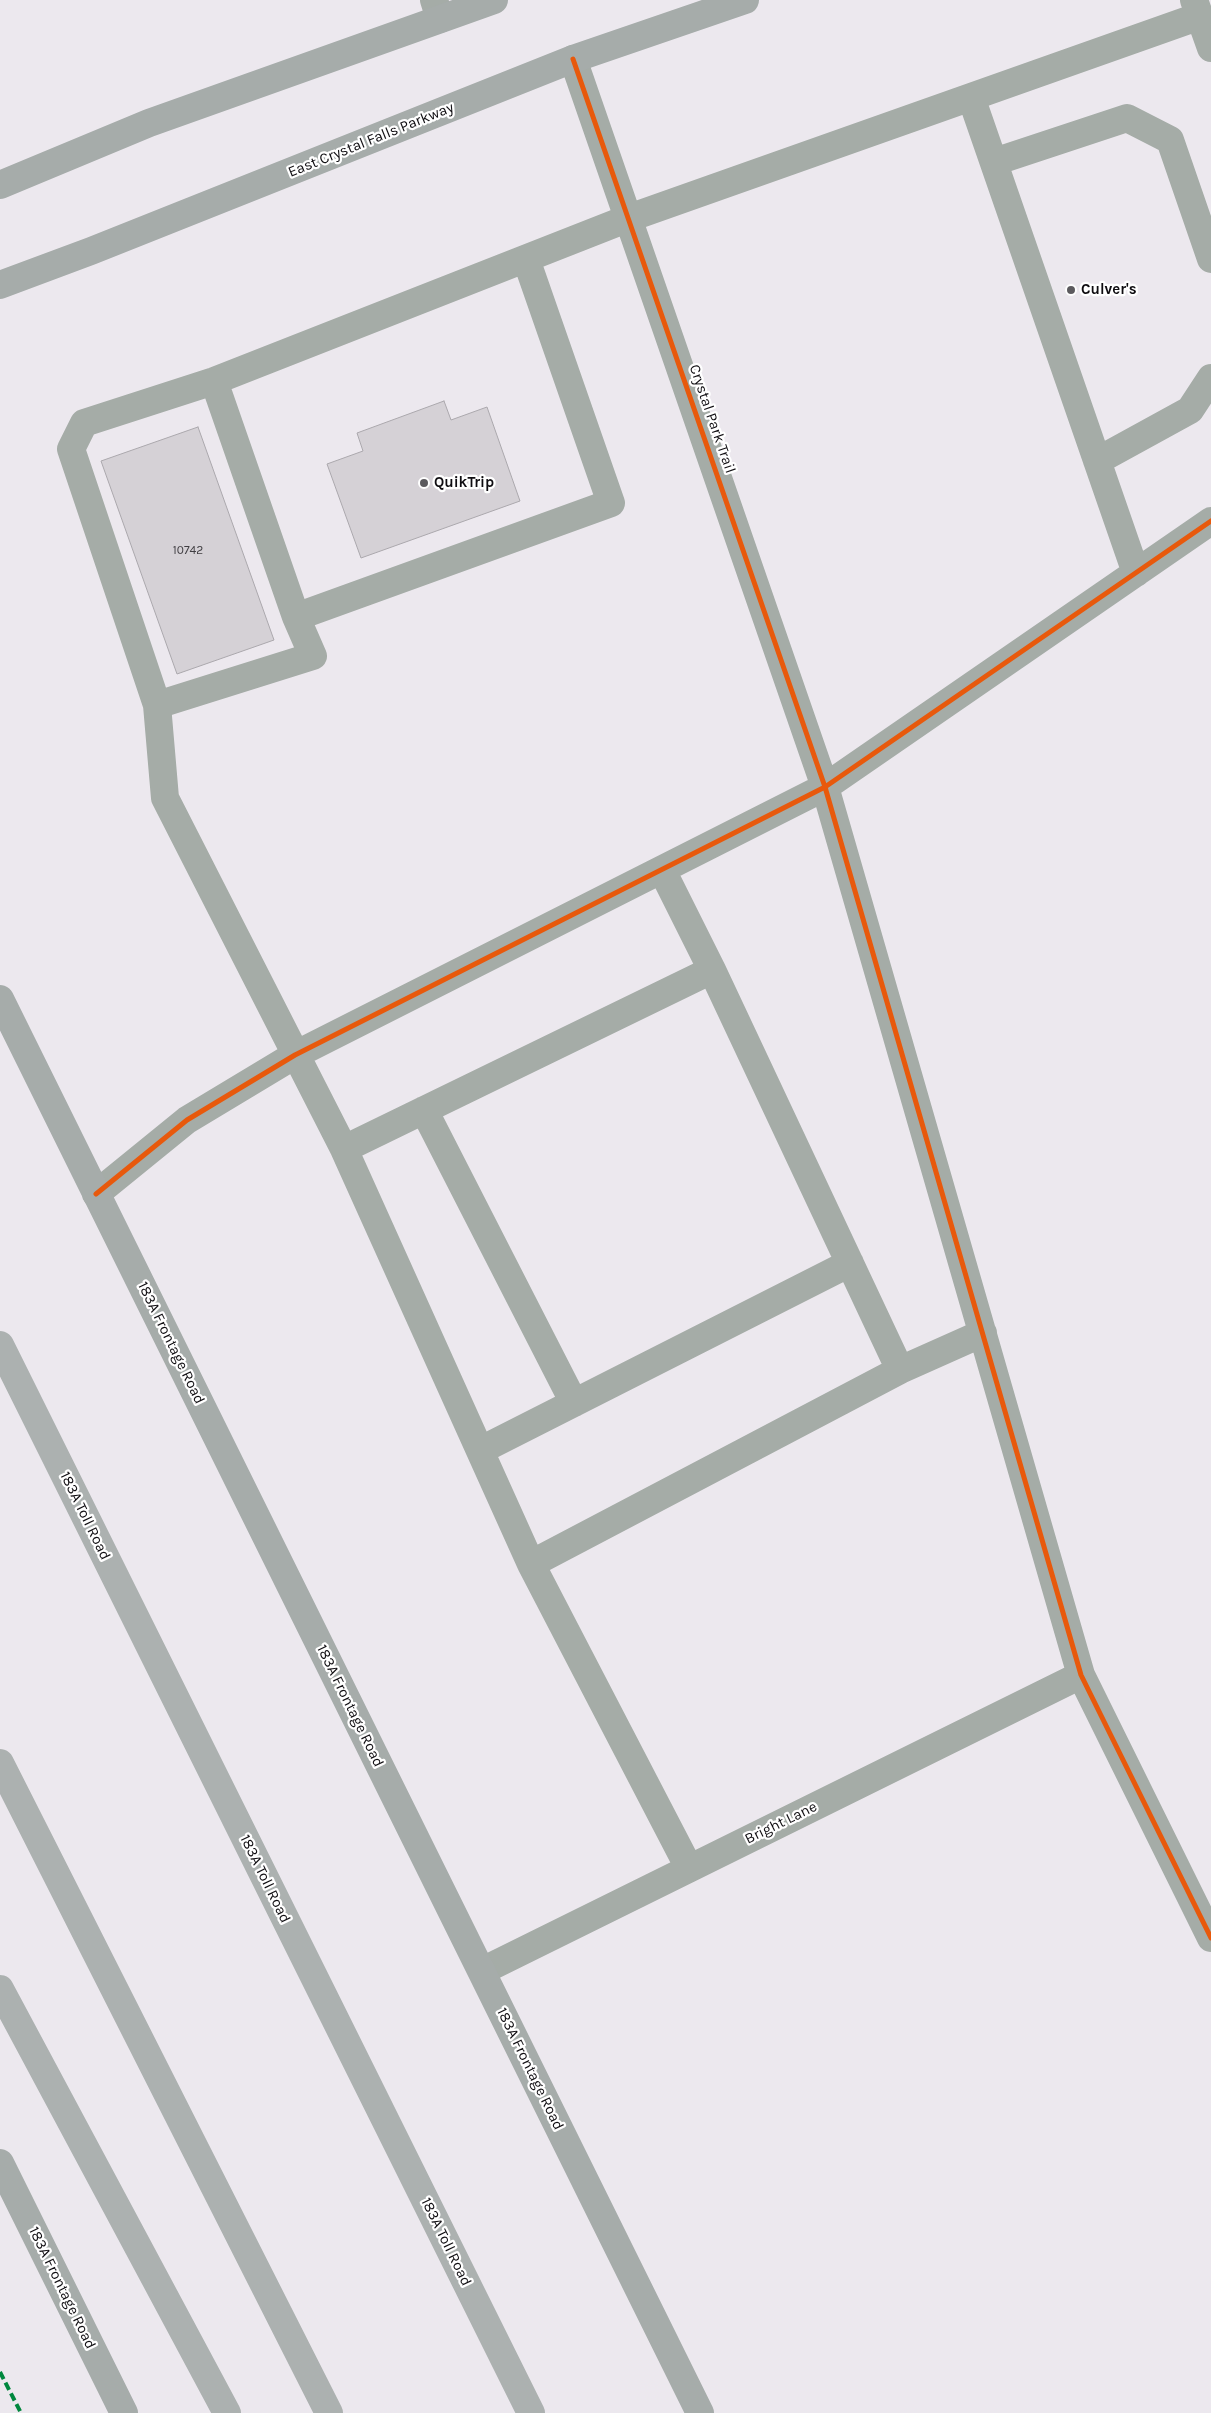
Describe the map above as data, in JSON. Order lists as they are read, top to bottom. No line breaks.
{"streets":{"highway":["183A Toll Road"],"main road":["East Crystal Falls Parkway","183A Frontage Road"],"street":["Crystal Park Trail","Bright Lane"]},"crossings":[["East Crystal Falls Parkway","Crystal Park Trail"],["Crystal Park Trail","Bright Lane"],["183A Frontage Road","Bright Lane"]],"places":["Culver's","QuikTrip"],"house_numbers":["10742"]}
